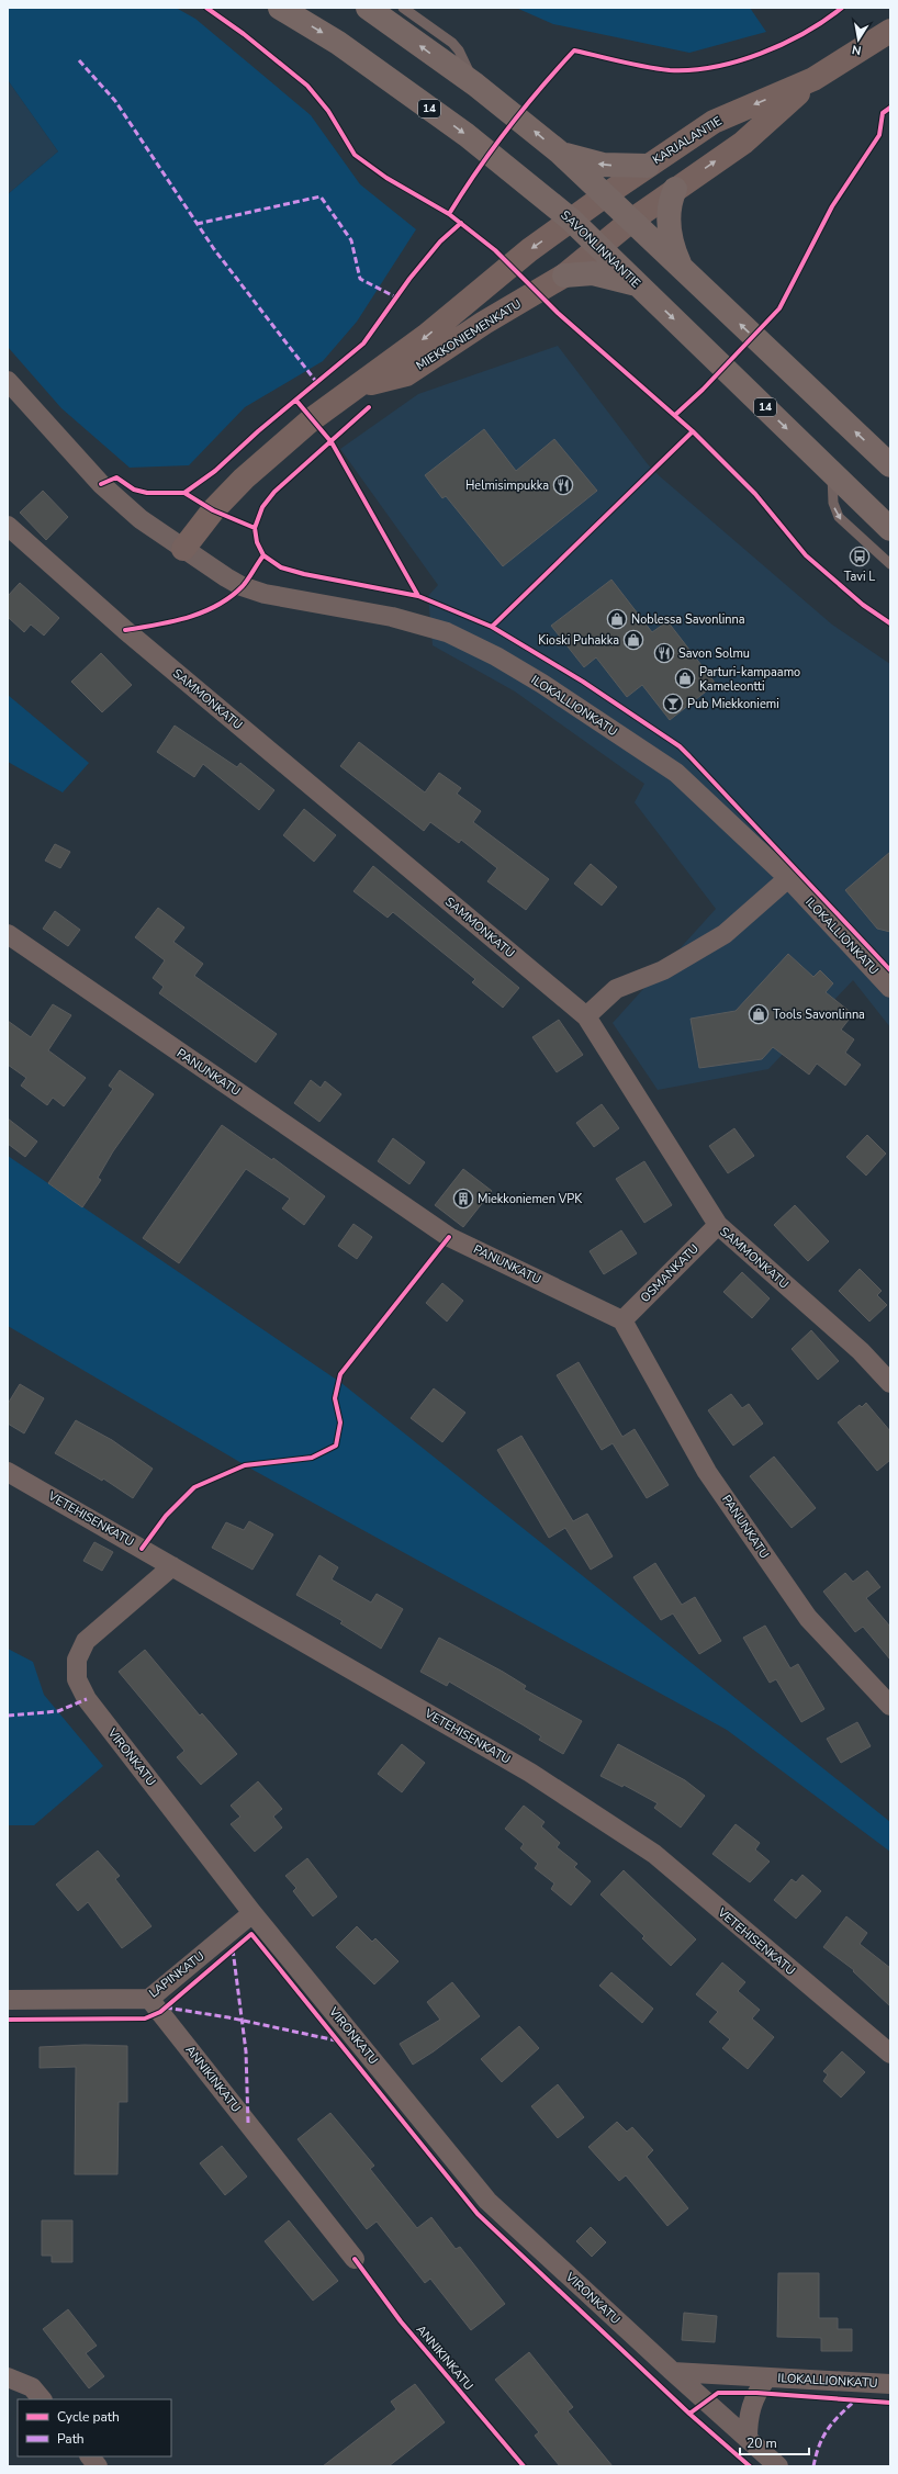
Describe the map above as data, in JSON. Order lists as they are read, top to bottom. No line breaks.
{"streets":{"highway":["14","SAVONLINNANTIE"],"street":["KARJALANTIE","MIEKKONIEMENKATU","SAMMONKATU","ILOKALLIONKATU","PANUNKATU","OSMANKATU","VETEHISENKATU","VIRONKATU","LAPINKATU","ANNIKINKATU"]},"crossings":[["KARJALANTIE","SAVONLINNANTIE"],["KARJALANTIE","MIEKKONIEMENKATU"],["SAVONLINNANTIE","MIEKKONIEMENKATU"],["MIEKKONIEMENKATU","ILOKALLIONKATU"],["SAMMONKATU","OSMANKATU"],["ILOKALLIONKATU","VIRONKATU"],["PANUNKATU","OSMANKATU"],["VETEHISENKATU","VIRONKATU"],["VIRONKATU","LAPINKATU"],["LAPINKATU","ANNIKINKATU"]],"places":{"restaurant":["Helmisimpukka","Savon Solmu"],"bus stop":["Tavi L"],"shop":["Noblessa Savonlinna","Kioski Puhakka","Parturi-kampaamo Kameleontti","Tools Savonlinna"],"bar":["Pub Miekkoniemi"],"building":["Miekkoniemen VPK"]},"legend":["Cycle path","Path"],"scale_bar":"20 m","north":"bottom"}
